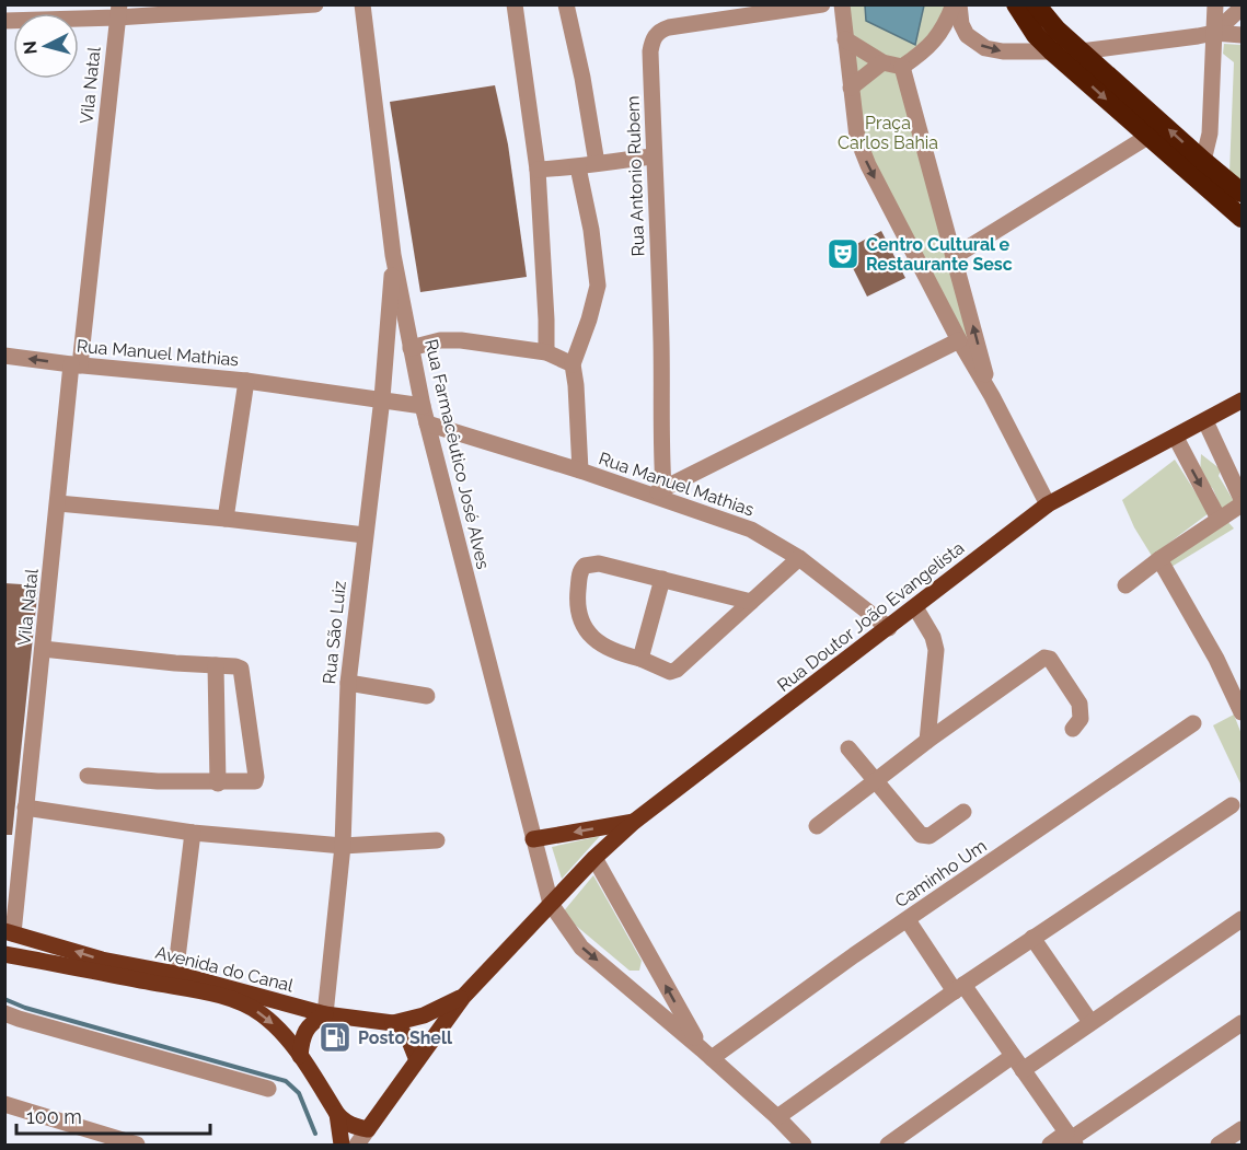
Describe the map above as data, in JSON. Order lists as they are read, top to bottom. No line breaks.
{"streets":{"main road":["Rua Doutor João Evangelista","Avenida do Canal"],"street":["Vila Natal","Rua Antonio Rubem","Rua Manuel Mathias","Rua Farmacêutico José Alves","Rua São Luiz","Caminho Um"]},"crossings":[["Vila Natal","Rua Manuel Mathias"],["Vila Natal","Avenida do Canal"],["Rua Antonio Rubem","Rua Manuel Mathias"],["Rua Manuel Mathias","Rua Farmacêutico José Alves"],["Rua Manuel Mathias","Rua Doutor João Evangelista"],["Rua Manuel Mathias","Rua São Luiz"],["Rua Farmacêutico José Alves","Rua Doutor João Evangelista"],["Rua Farmacêutico José Alves","Rua São Luiz"],["Rua Farmacêutico José Alves","Caminho Um"],["Rua São Luiz","Avenida do Canal"]],"parks":["Praça Carlos Bahia"],"places":{"theatre":["Centro Cultural e Restaurante Sesc"],"fuel station":["Posto Shell"]},"scale_bar":"100 m","north":"left"}
